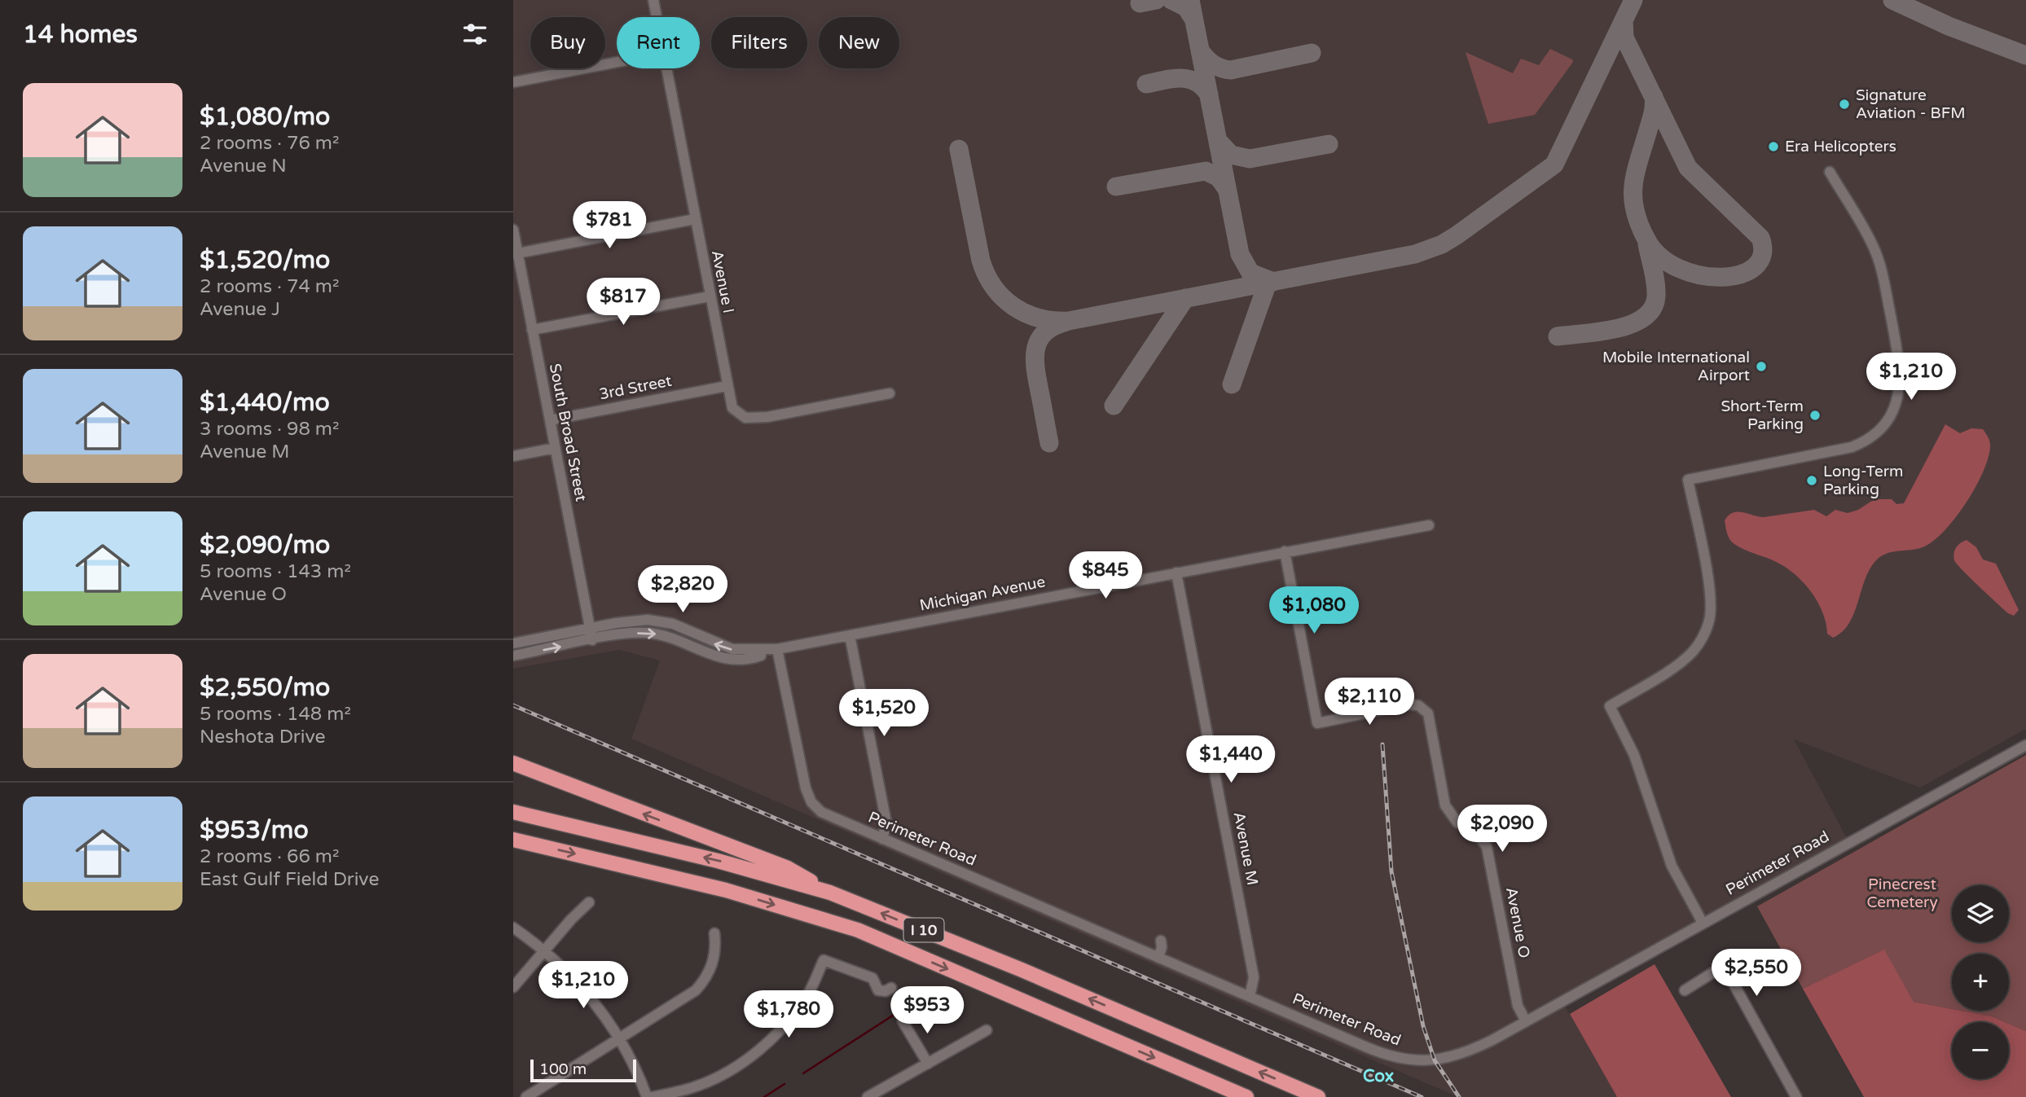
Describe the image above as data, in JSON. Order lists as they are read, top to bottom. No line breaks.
{"streets":{"highway":["I 10"],"street":["Avenue I","3rd Street","South Broad Street","Michigan Avenue","Perimeter Road","Avenue M","Avenue O"]},"crossings":[["Avenue I","3rd Street"],["3rd Street","South Broad Street"],["South Broad Street","Michigan Avenue"],["Michigan Avenue","Perimeter Road"],["Michigan Avenue","Avenue M"],["Michigan Avenue","Avenue O"],["Perimeter Road","Avenue M"],["Perimeter Road","Avenue O"]],"districts":["Cox"],"parks":["Pinecrest Cemetery"],"places":["Signature Aviation - BFM","Era Helicopters","Mobile International Airport","Short-Term Parking","Long-Term Parking"],"scale_bar":"100 m","page":{"heading":"14 homes","chip":["Buy","Rent","Filters","New"],"list":[{"name":"$1,080/mo","note":"2 rooms · 76 m² · Avenue N"},{"name":"$1,520/mo","note":"2 rooms · 74 m² · Avenue J"},{"name":"$1,440/mo","note":"3 rooms · 98 m² · Avenue M"},{"name":"$2,090/mo","note":"5 rooms · 143 m² · Avenue O"},{"name":"$2,550/mo","note":"5 rooms · 148 m² · Neshota Drive"},{"name":"$953/mo","note":"2 rooms · 66 m² · East Gulf Field Drive"}],"price":["$781","$817","$1,210","$845","$2,820","$1,080","$2,110","$1,520","$1,440","$2,090","$2,550","$1,210","$953","$1,780"],"map_buttons":["+","−"],"scale":"100 m"}}
